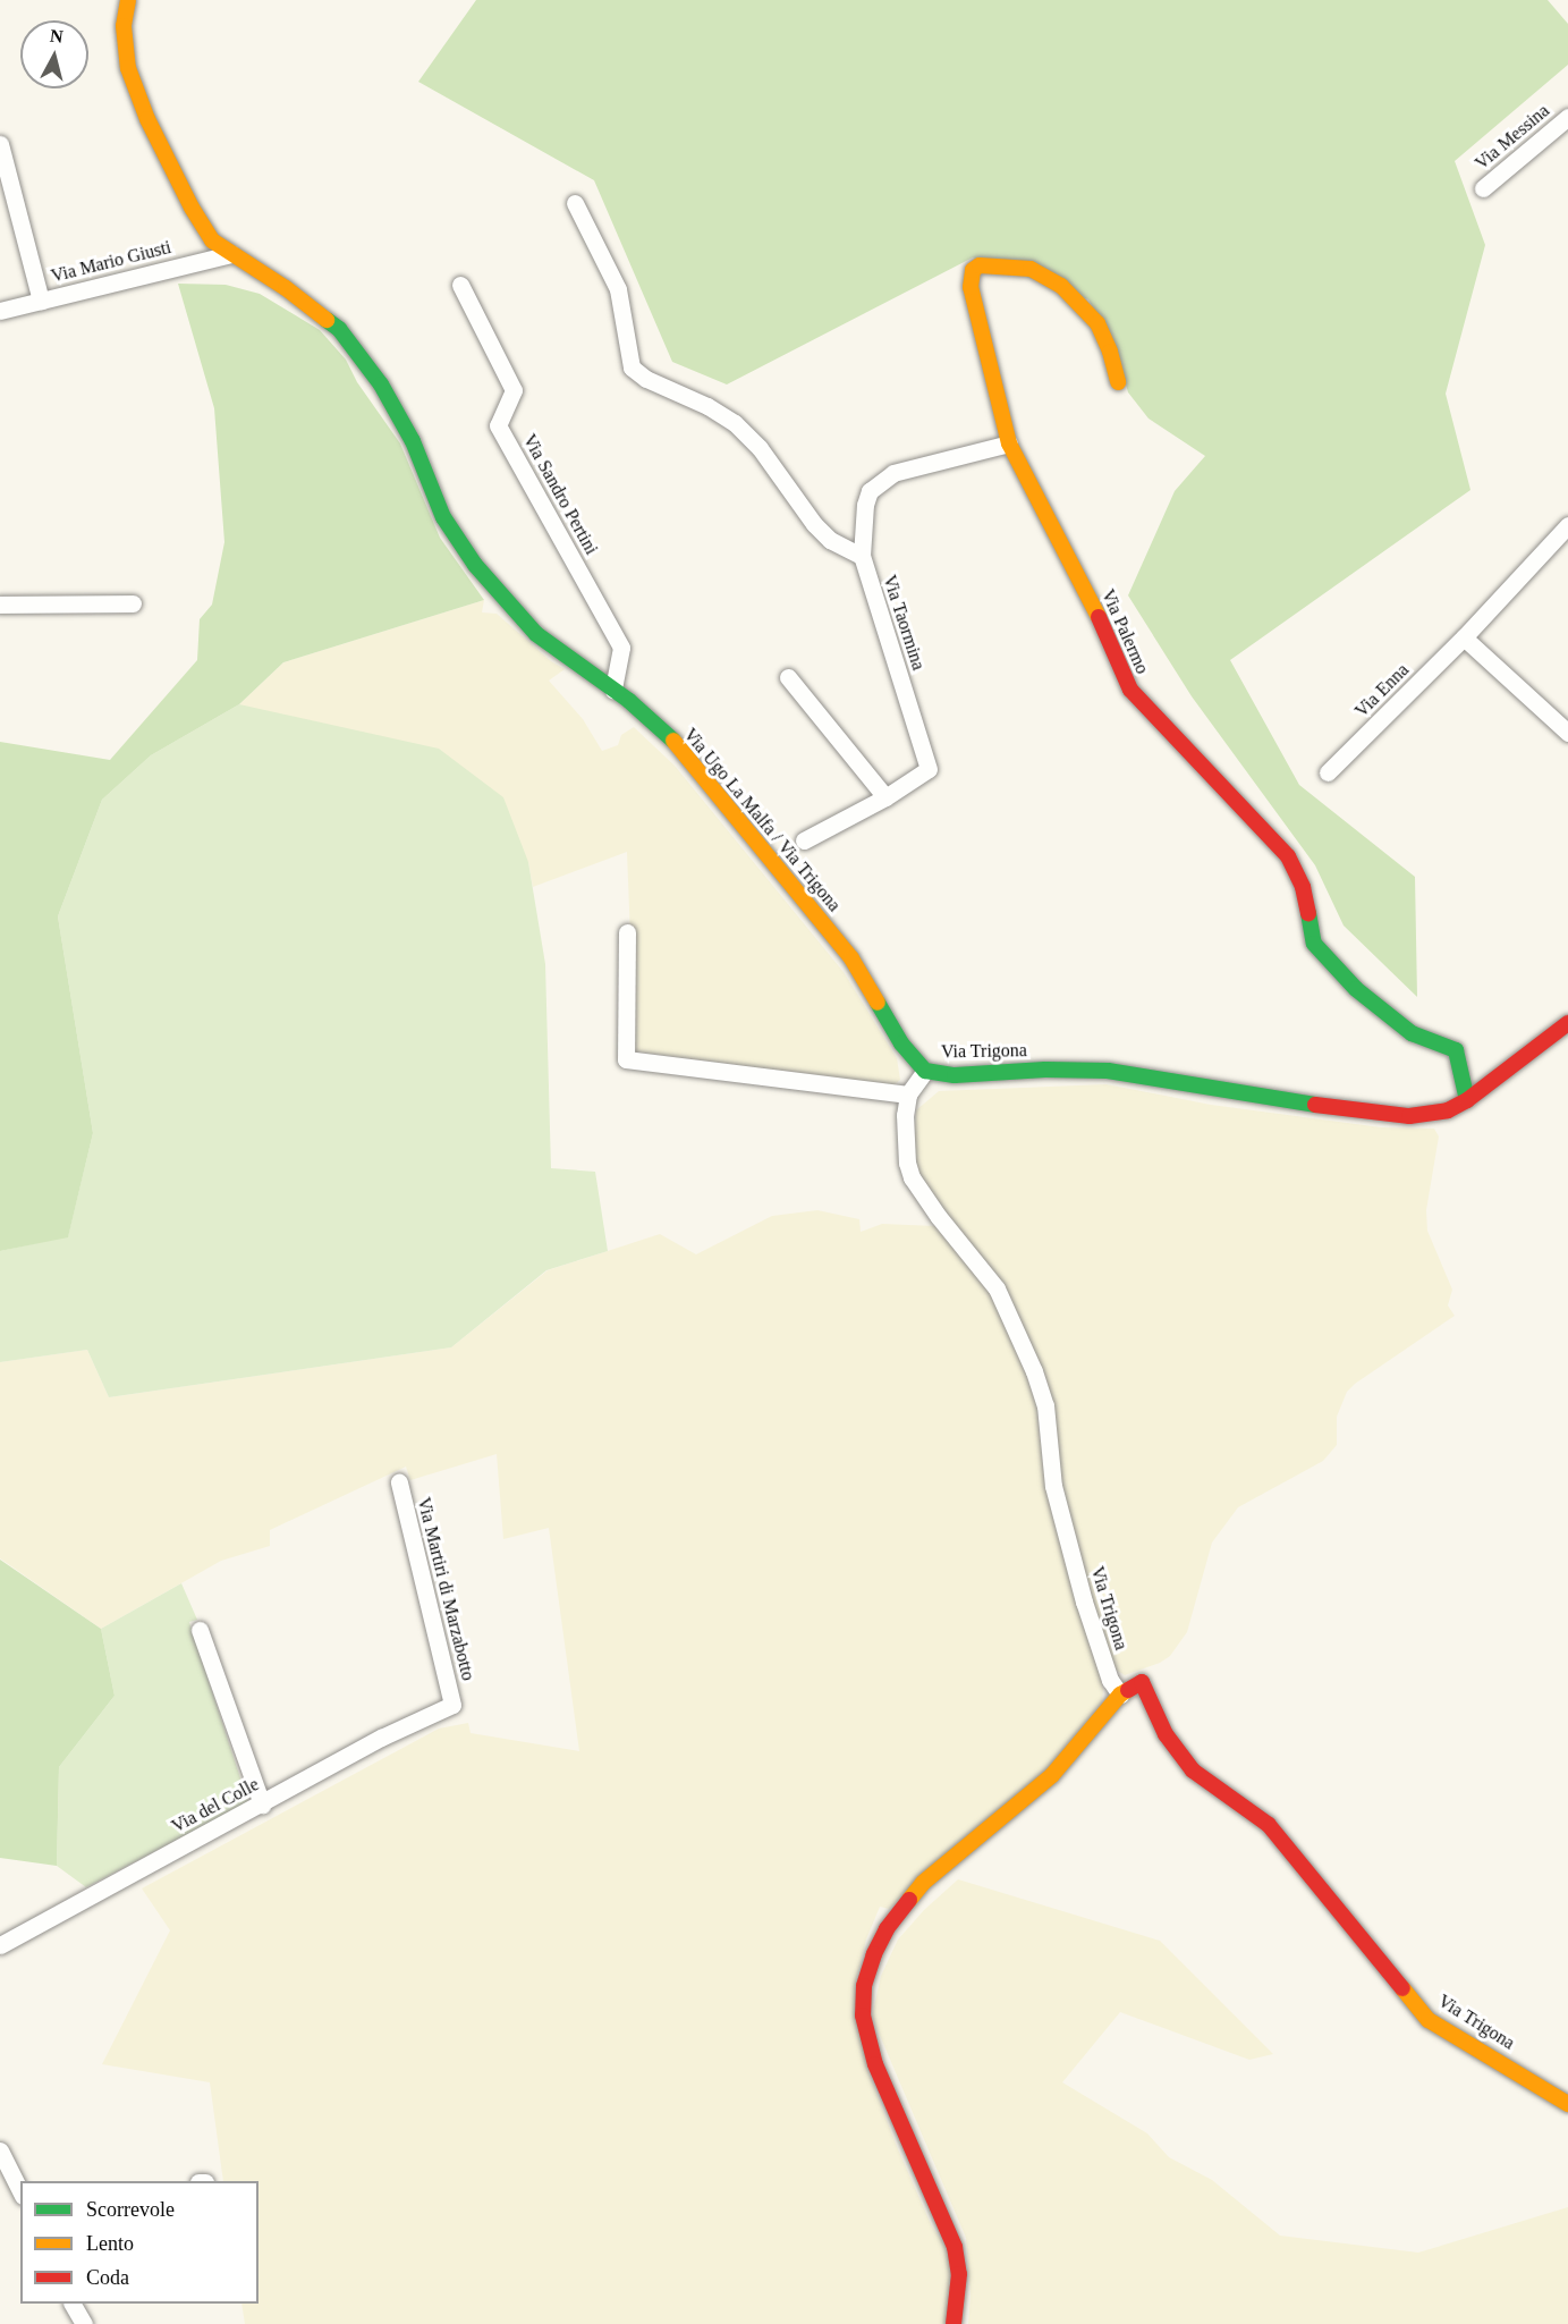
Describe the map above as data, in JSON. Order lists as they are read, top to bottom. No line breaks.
{"streets":{"street":["Via Messina","Via Mario Giusti","Via Sandro Pertini","Via Taormina","Via Palermo","Via Enna","Via Ugo La Malfa / Via Trigona","Via Trigona","Via Martiri di Marzabotto","Via del Colle"]},"crossings":[["Via Mario Giusti","Via Ugo La Malfa / Via Trigona"],["Via Sandro Pertini","Via Ugo La Malfa / Via Trigona"],["Via Taormina","Via Palermo"],["Via Palermo","Via Trigona"],["Via Ugo La Malfa / Via Trigona","Via Trigona"],["Via Martiri di Marzabotto","Via del Colle"]],"legend":["Scorrevole","Lento","Coda"],"north":"top"}
